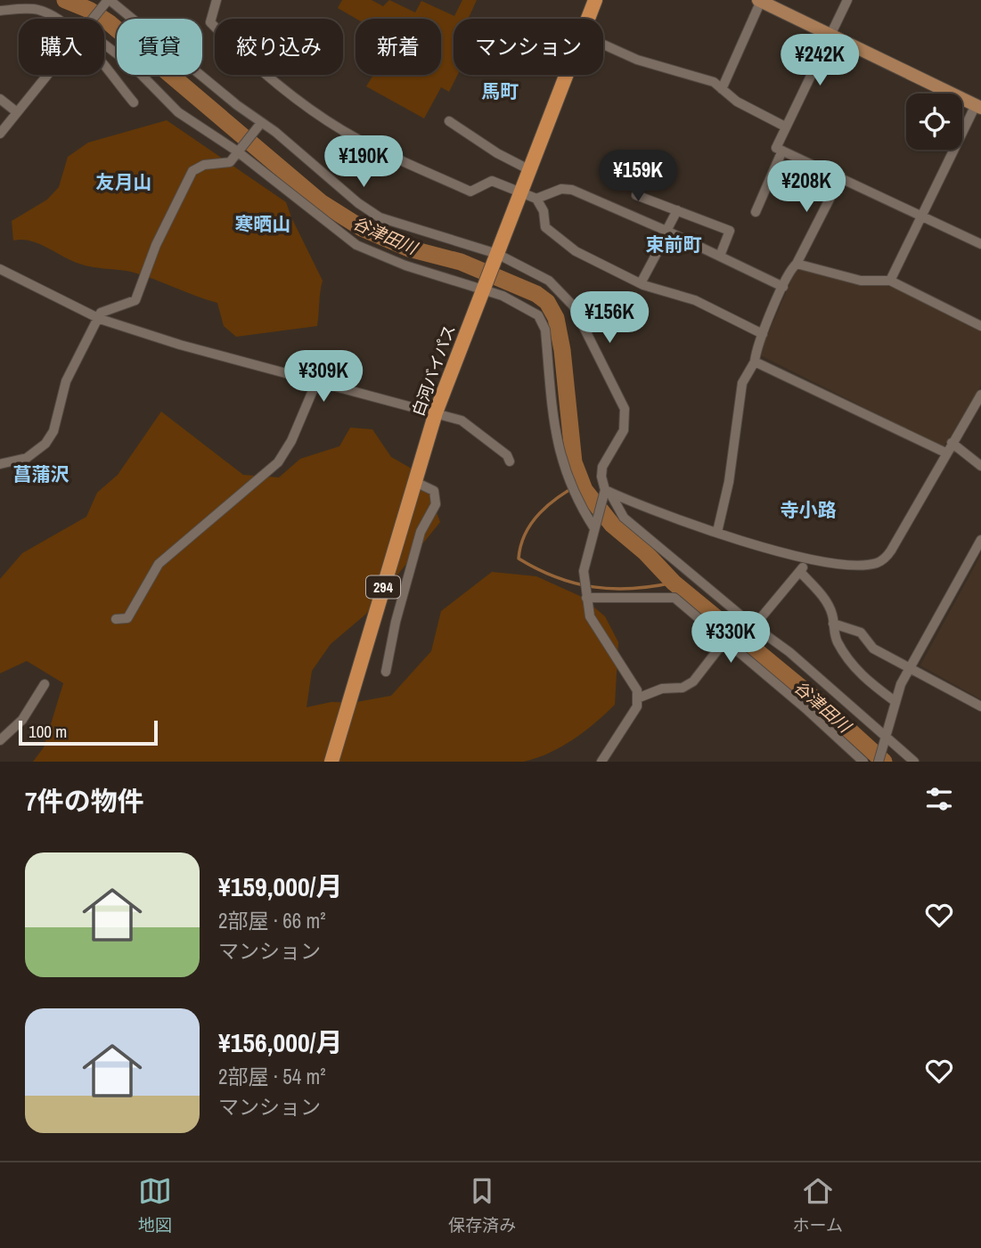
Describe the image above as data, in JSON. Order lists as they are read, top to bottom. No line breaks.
{"streets":{"highway":["白河バイパス","294"]},"districts":["馬町","友月山","寒晒山","束前町","菖蒲沢","寺小路"],"water":["谷津田川"],"scale_bar":"100 m","page":{"chip":["購入","賃貸","絞り込み","新着","マンション"],"price":["¥242K","¥190K","¥159K","¥208K","¥156K","¥309K","¥330K"],"scale":"100 m","heading":"7件の物件","list":[{"name":"¥159,000/月","note":"2部屋 · 66 m² · マンション"},{"name":"¥156,000/月","note":"2部屋 · 54 m² · マンション"}],"tabs":["地図","保存済み","ホーム"]}}
